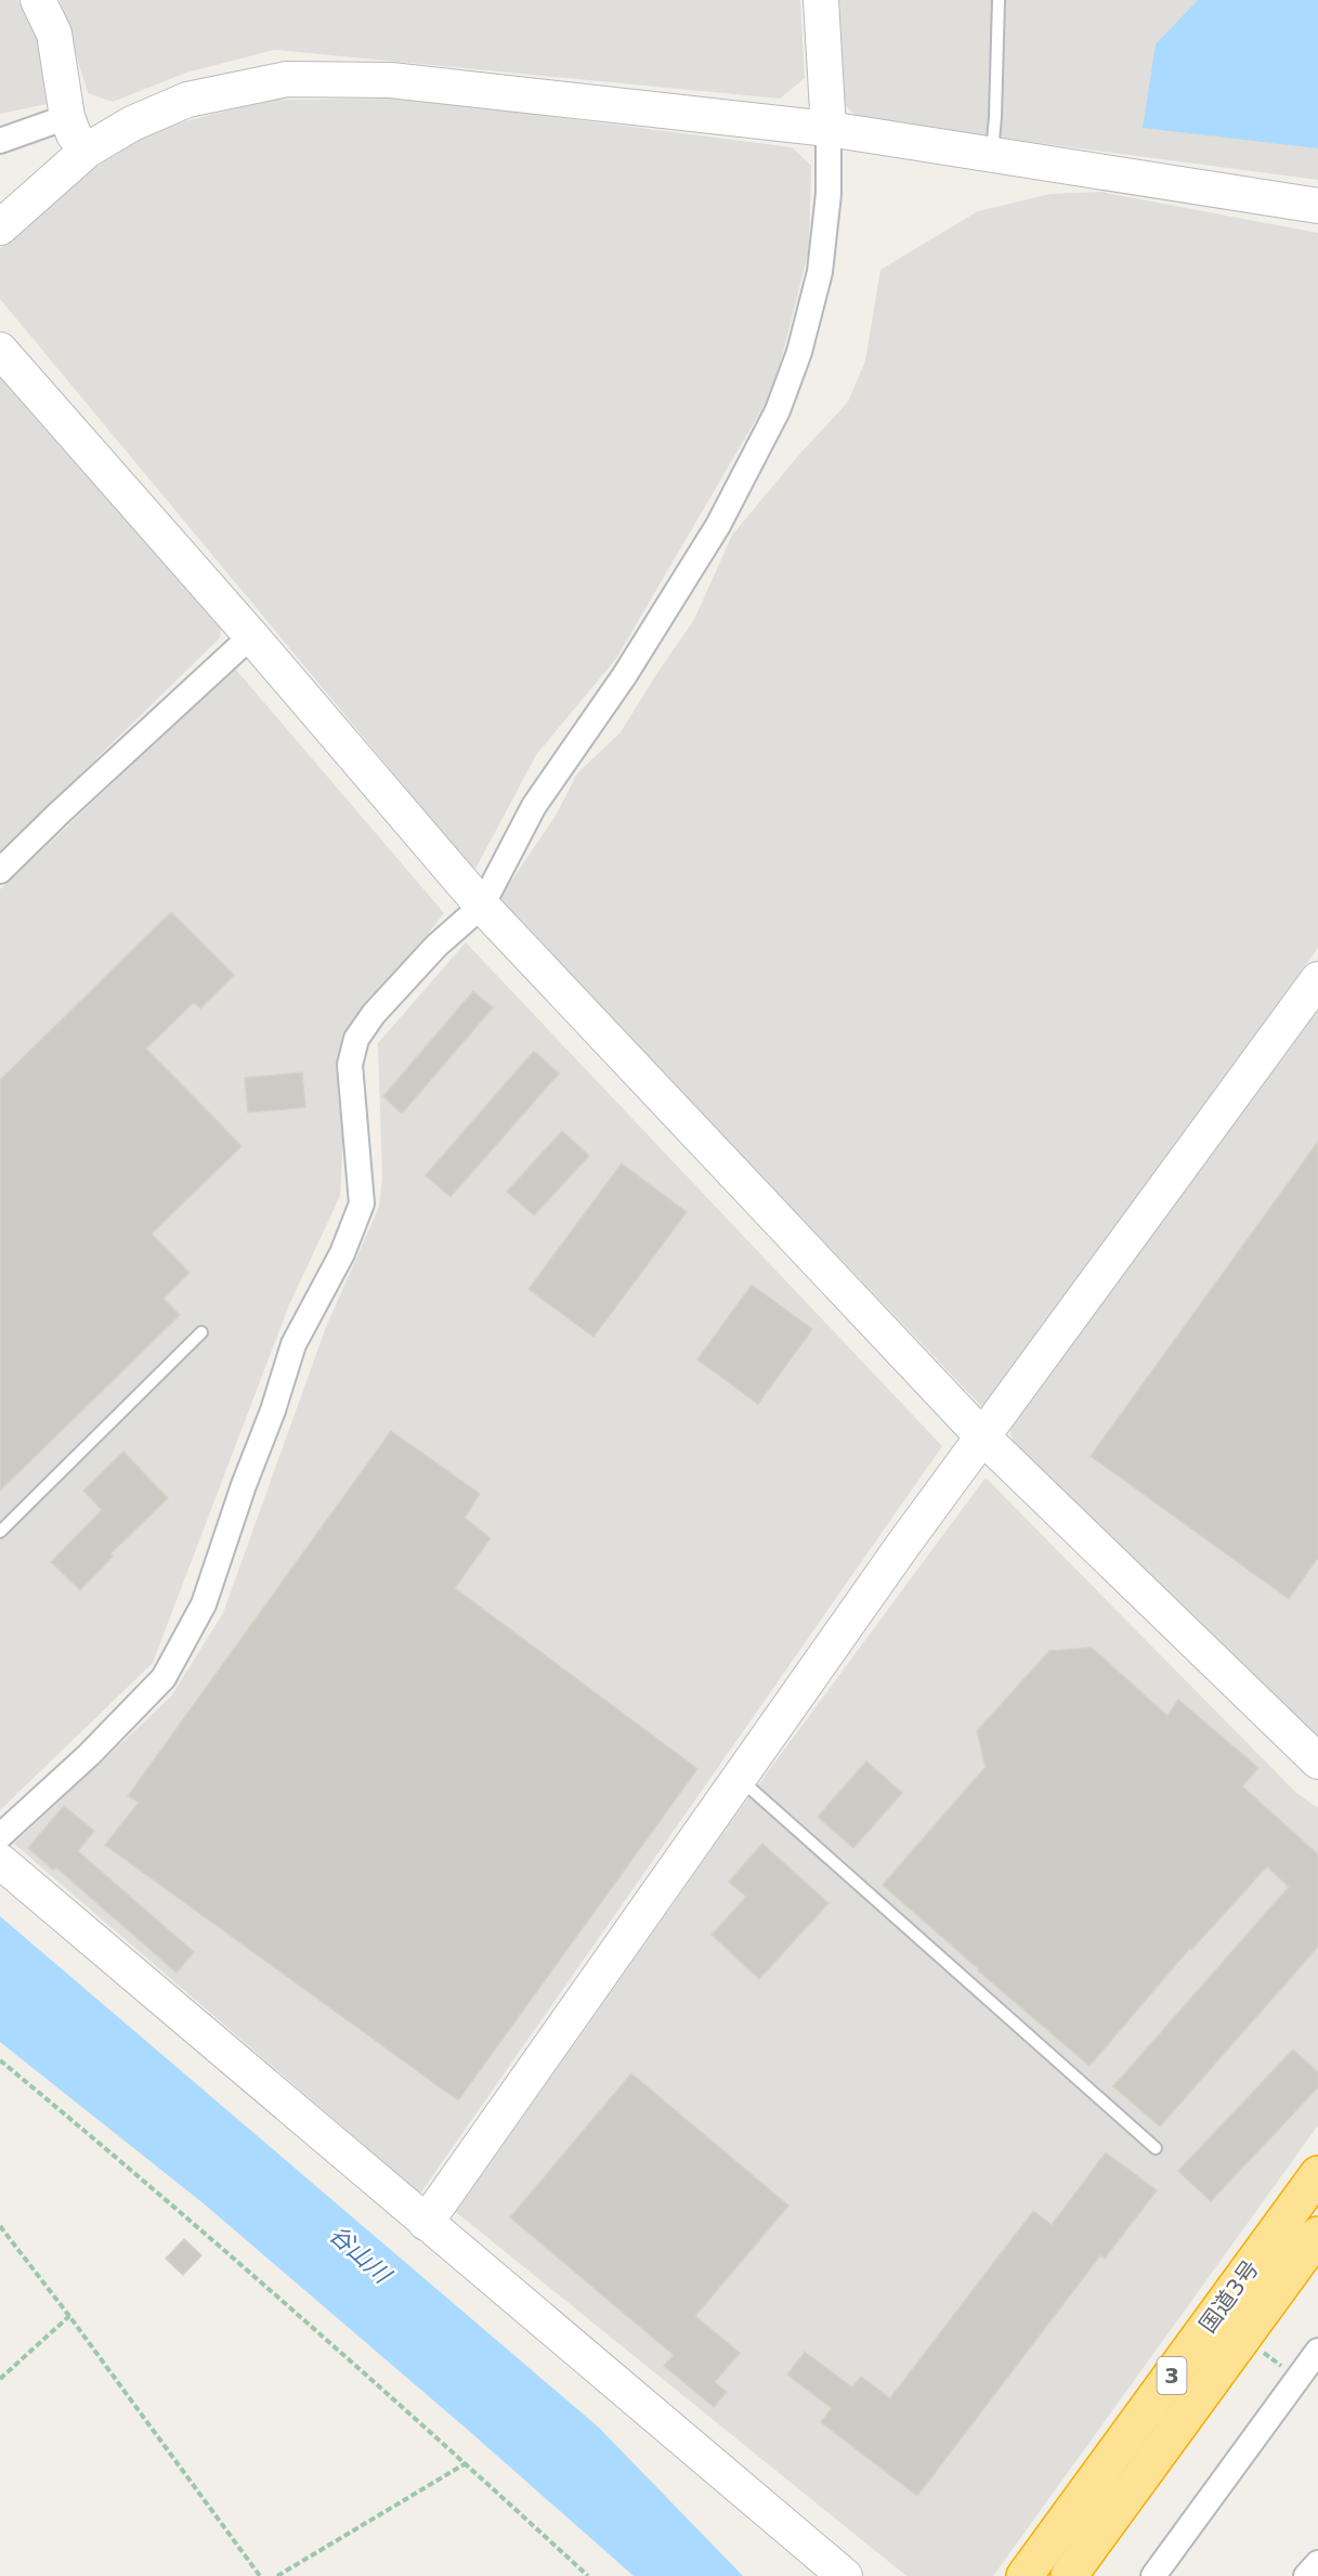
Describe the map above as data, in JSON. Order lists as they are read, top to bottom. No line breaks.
{"streets":{"highway":["国道3号","3"]},"water":["谷山川"]}
